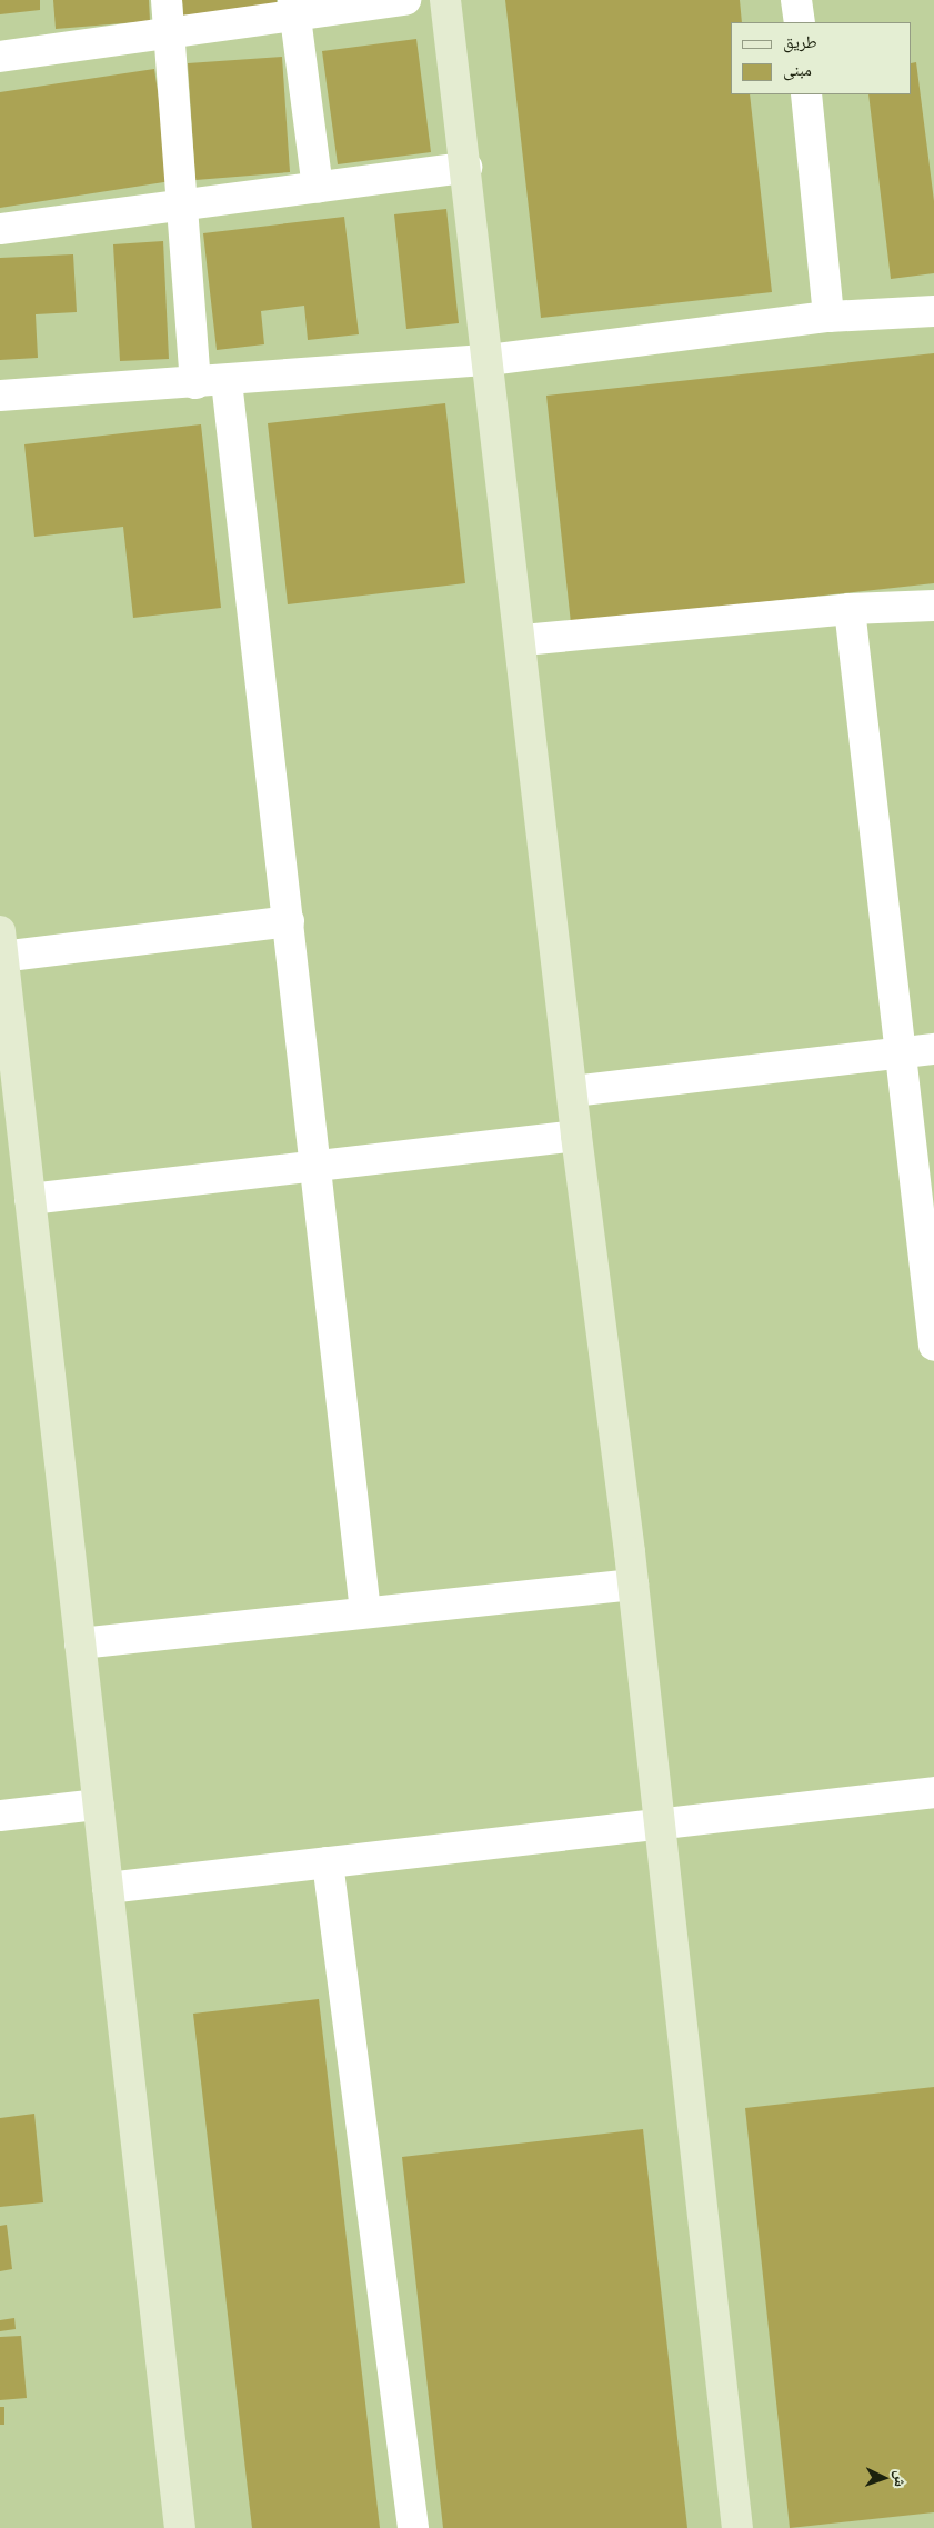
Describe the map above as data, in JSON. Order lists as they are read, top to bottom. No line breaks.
{"legend":["طريق","مبنى"],"north":"right"}
